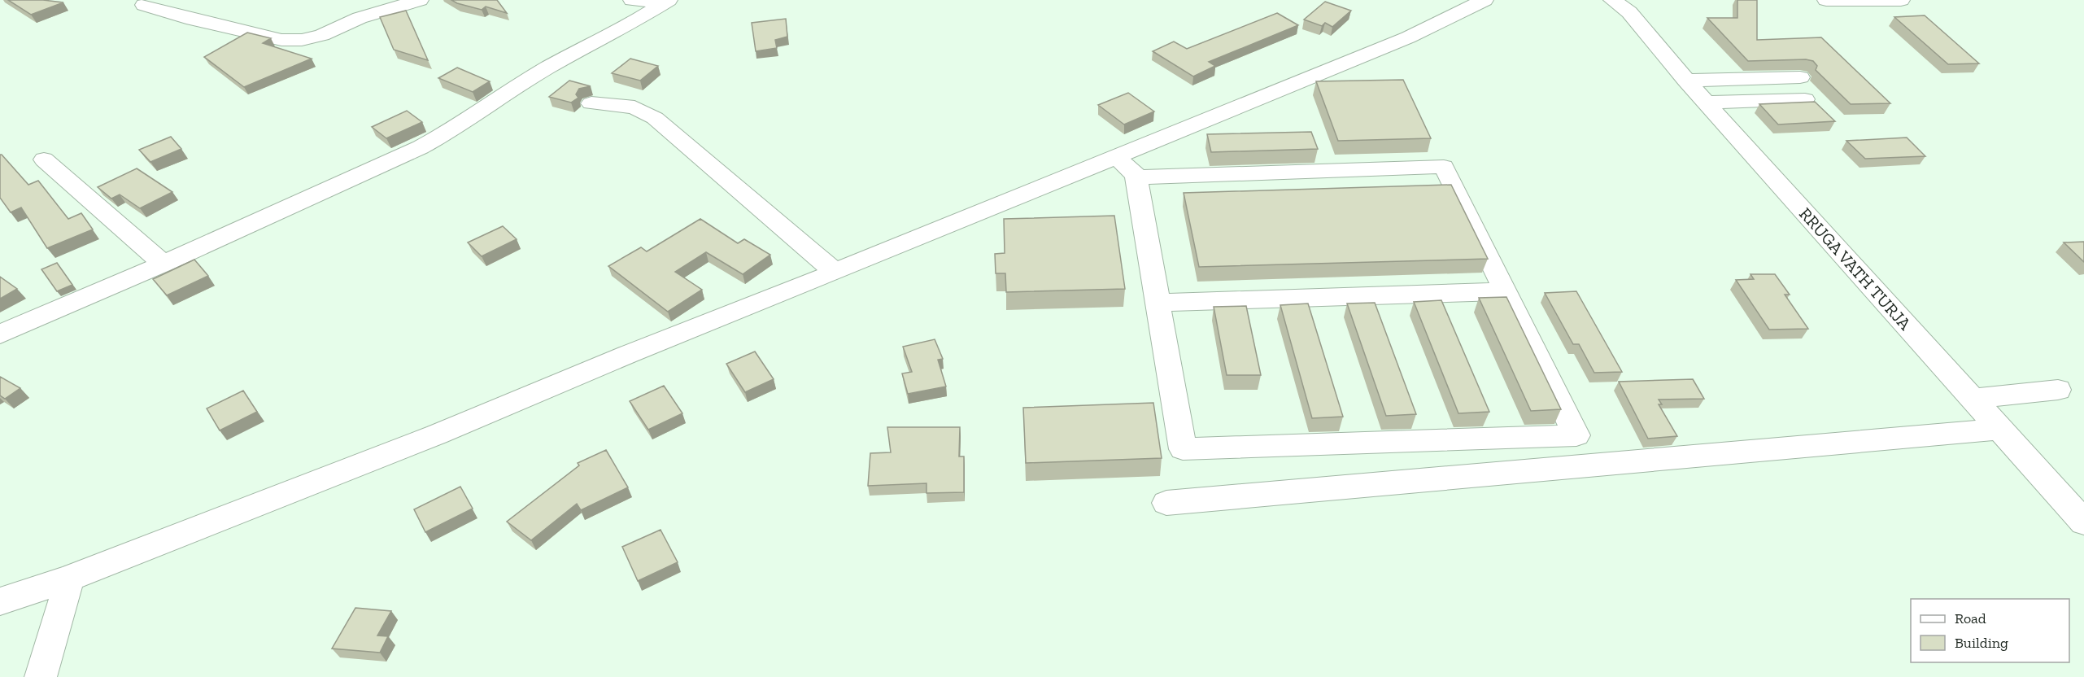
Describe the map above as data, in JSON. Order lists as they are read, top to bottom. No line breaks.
{"streets":{"street":["RRUGA VATH TURJA"]},"legend":["Road","Building"]}
